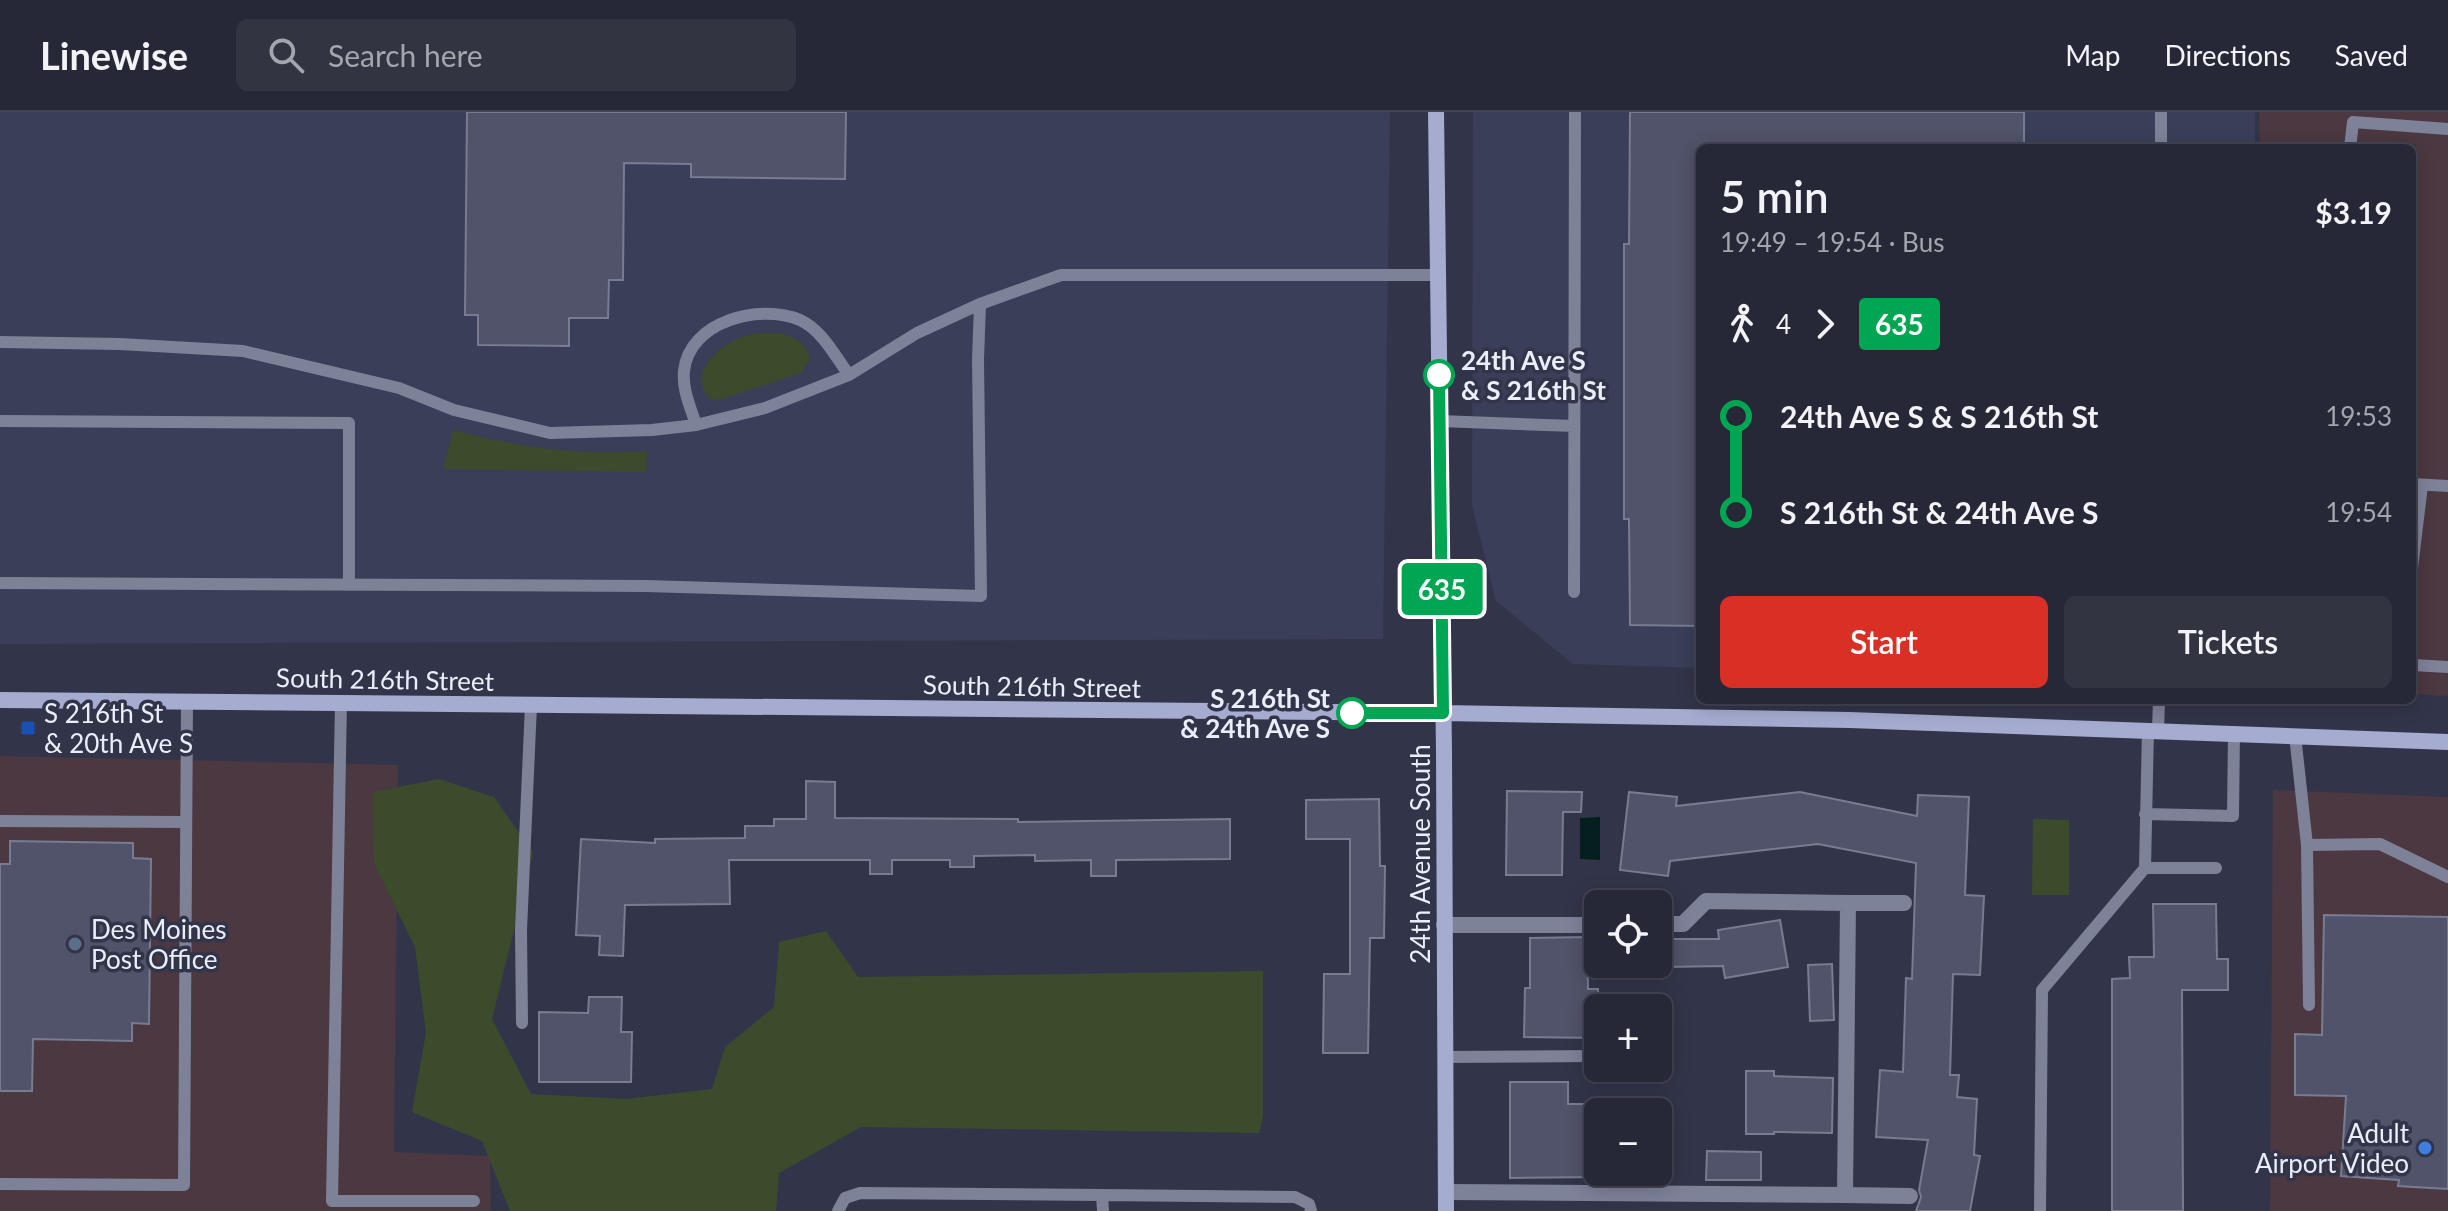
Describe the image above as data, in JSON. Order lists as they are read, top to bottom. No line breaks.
{"streets":{"main road":["South 216th Street","24th Avenue South"]},"crossings":[["South 216th Street","24th Avenue South"]],"places":{"other":["24th Ave S & S 216th St","S 216th St & 24th Ave S","Des Moines Post Office","Adult Airport Video"],"transit":["S 216th St & 20th Ave S"]},"lines":["bus line 635"],"page":{"header":"Linewise","search":"Search here","nav":["Map","Directions","Saved"],"on_map":"635","heading":["5 min","19:49 – 19:54 · Bus","$3.19"],"legs":["4","635"],"list":[{"name":"24th Ave S & S 216th St","value":"19:53"},{"name":"S 216th St & 24th Ave S","value":"19:54"}],"buttons":["Start","Tickets"],"map_buttons":["+","−"]}}
